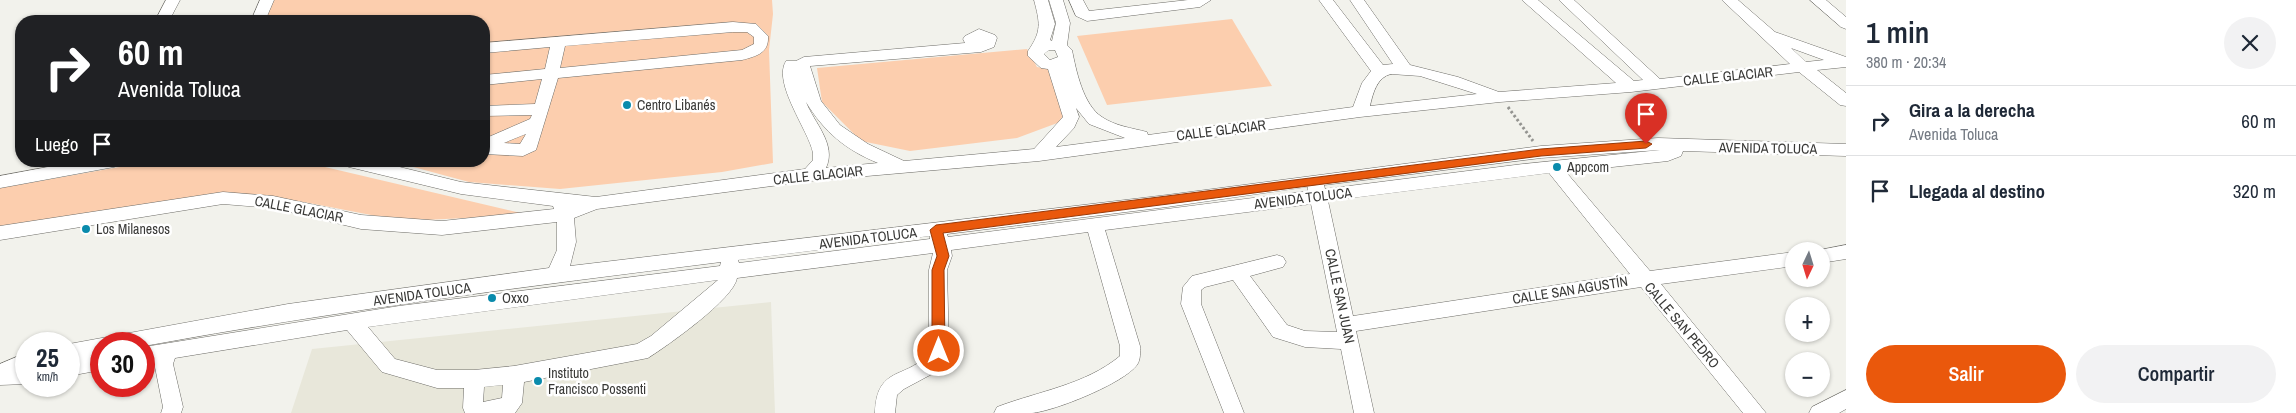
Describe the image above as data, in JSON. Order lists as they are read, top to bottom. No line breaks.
{"streets":{"street":["CALLE GLACIAR","AVENIDA TOLUCA","CALLE SAN AGUSTÍN","CALLE SAN JUAN","CALLE SAN PEDRO"]},"crossings":[["AVENIDA TOLUCA","CALLE SAN JUAN"],["AVENIDA TOLUCA","CALLE SAN PEDRO"],["CALLE SAN AGUSTÍN","CALLE SAN JUAN"],["CALLE SAN AGUSTÍN","CALLE SAN PEDRO"]],"places":["Centro Libanés","Appcom","Los Milanesos","Oxxo","Instituto Francisco Possenti"],"north":"bottom","page":{"heading":["1 min","380 m · 20:34"],"turn":["60 m","Avenida Toluca"],"list":[{"name":"Gira a la derecha","note":"Avenida Toluca","value":"60 m"},{"name":"Llegada al destino","value":"320 m"}],"then":"Luego","map_buttons":["+","−"],"speed":"25 km/h","limit":"30","buttons":["Salir","Compartir"]}}
